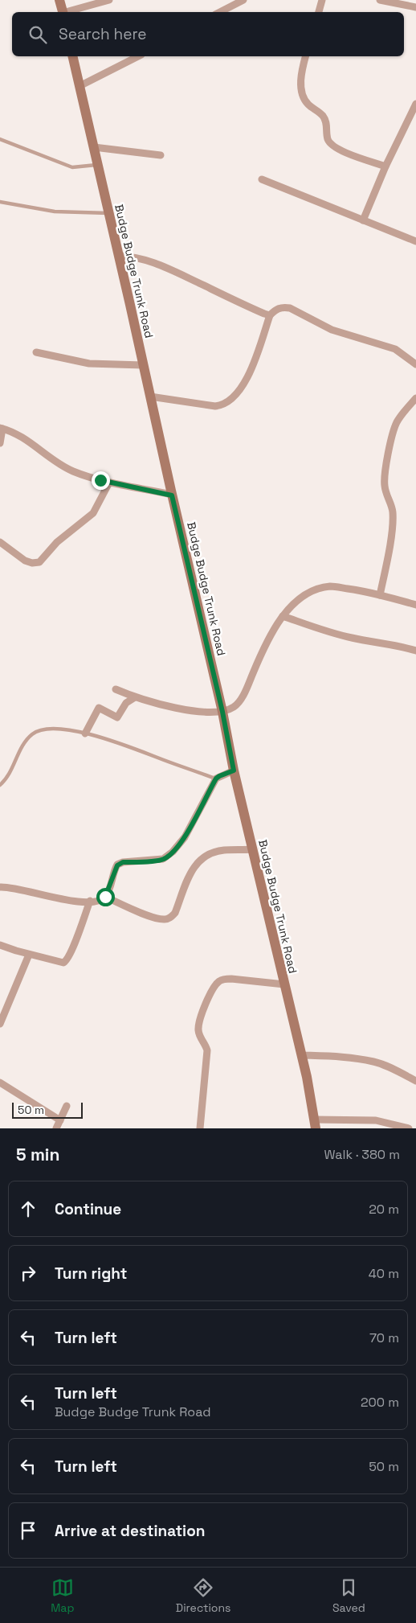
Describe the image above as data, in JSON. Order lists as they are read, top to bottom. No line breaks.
{"streets":{"main road":["Budge Budge Trunk Road"]},"scale_bar":"50 m","page":{"search":"Search here","scale":"50 m","heading":["5 min","Walk · 380 m"],"list":[["Continue","20 m"],["Turn right","40 m"],["Turn left","70 m"],["Turn left","Budge Budge Trunk Road","200 m"],["Turn left","50 m"],"Arrive at destination"],"nav":["Map","Directions","Saved"]}}
